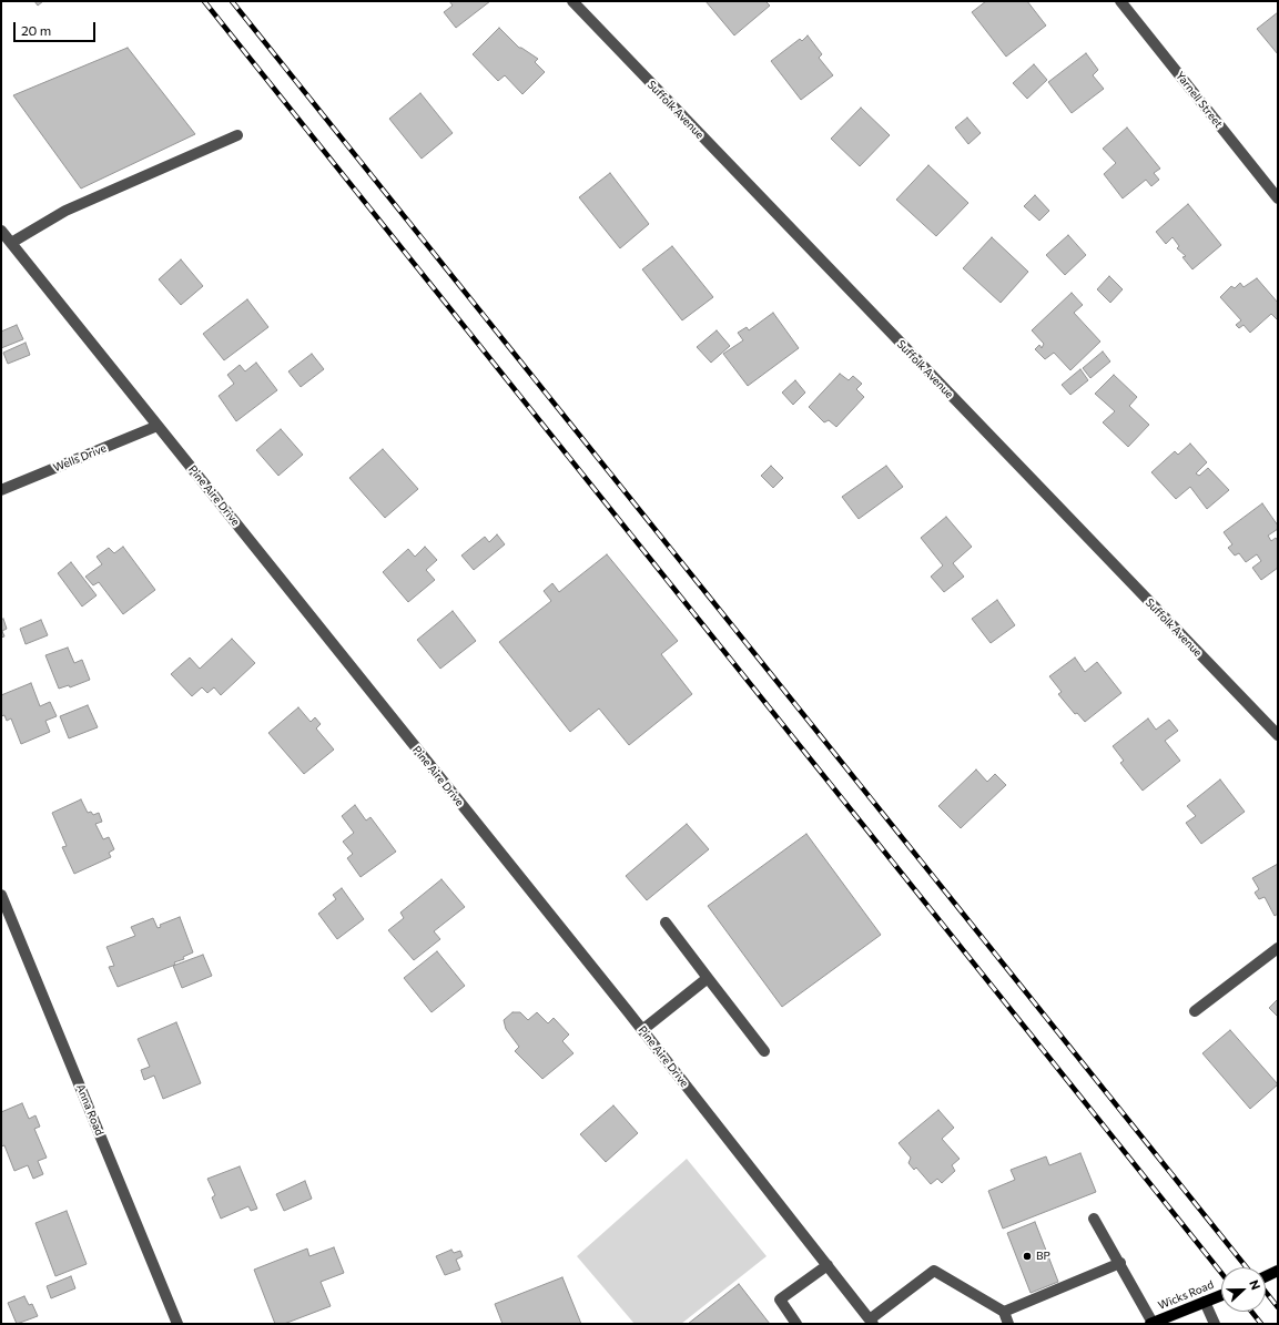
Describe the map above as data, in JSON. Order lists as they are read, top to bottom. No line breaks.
{"streets":{"main road":["Wicks Road"],"street":["Yarnell Street","Suffolk Avenue","Wells Drive","Pine Aire Drive","Anna Road"]},"crossings":[["Wells Drive","Pine Aire Drive"]],"places":["BP"],"scale_bar":"20 m","north":"right"}
